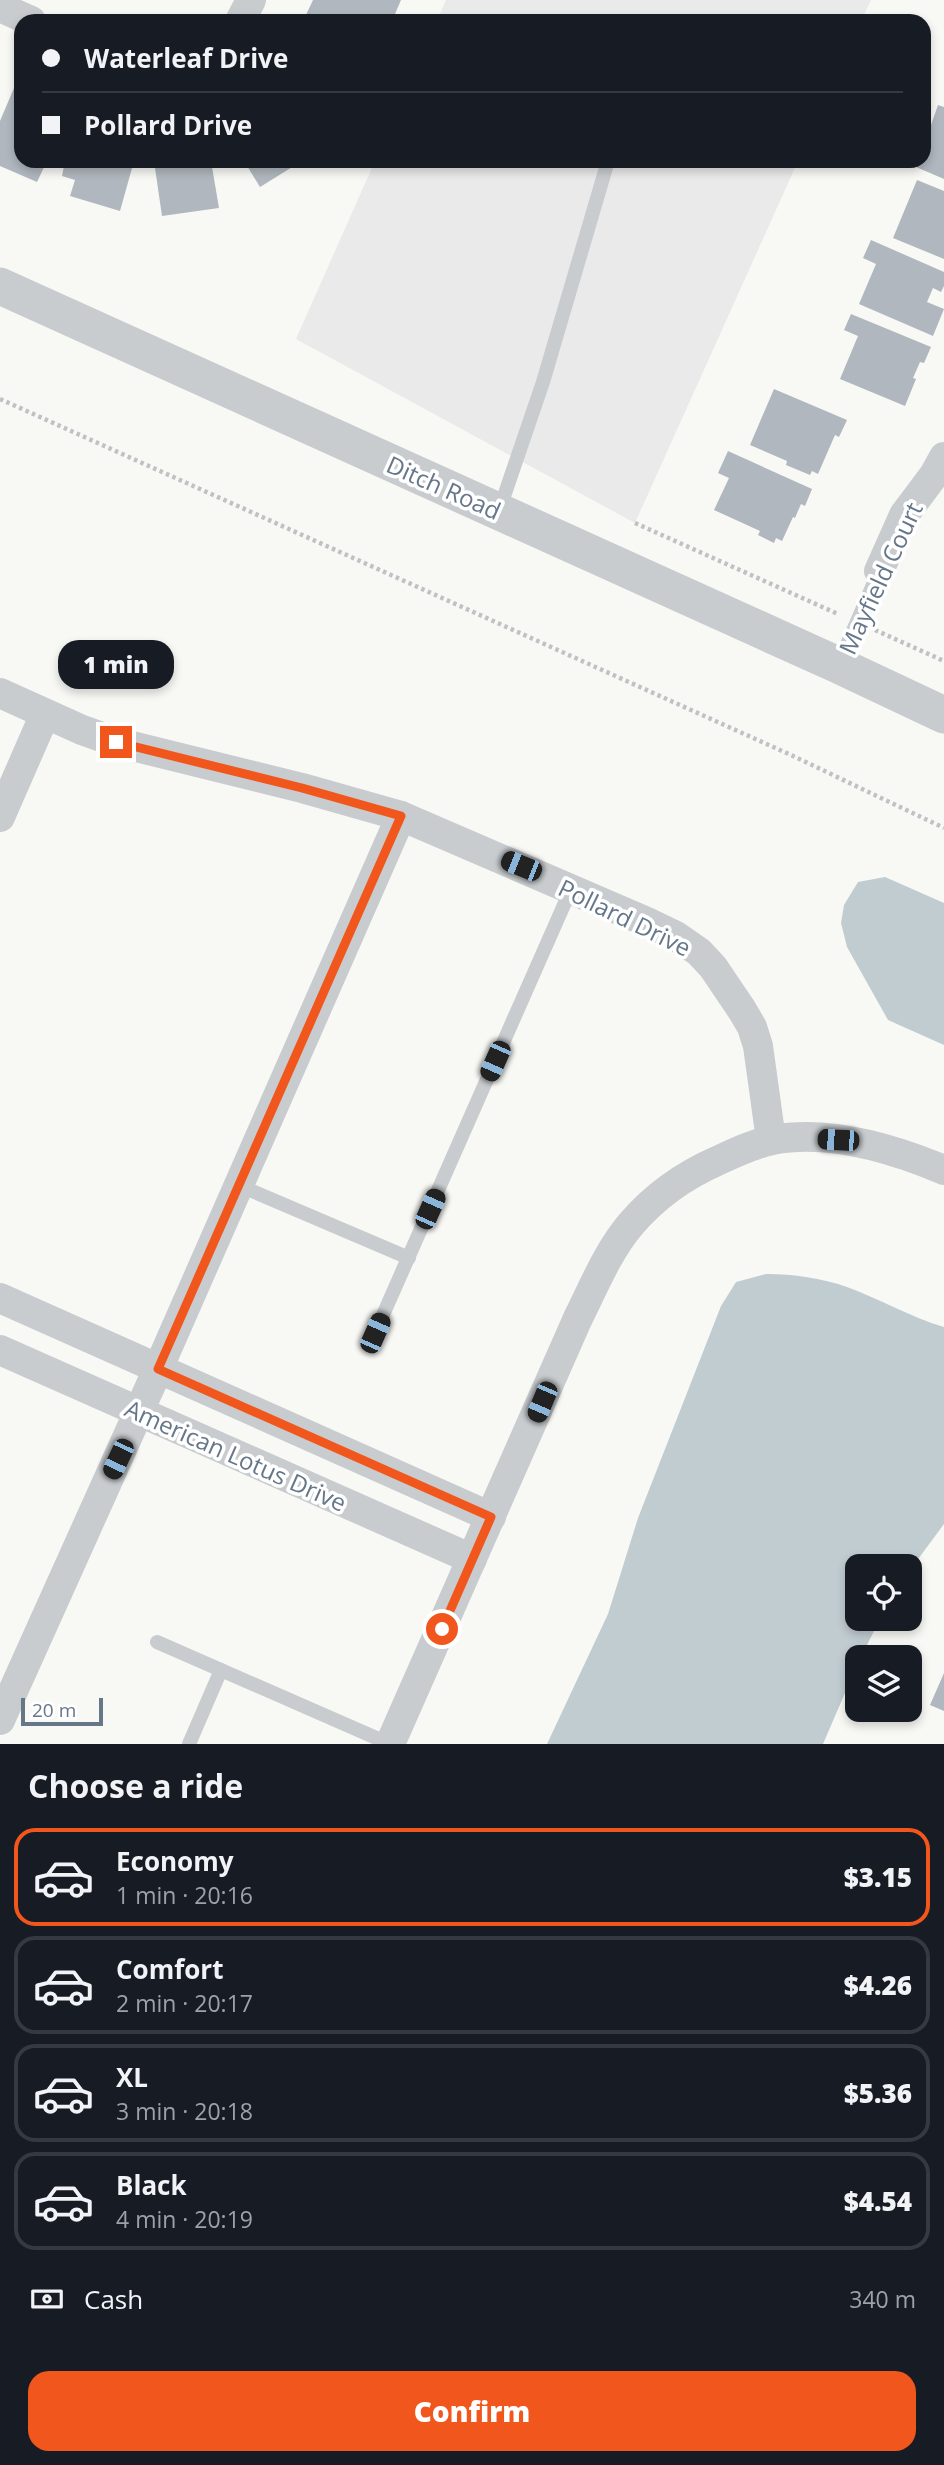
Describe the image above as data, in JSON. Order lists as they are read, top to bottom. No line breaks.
{"streets":{"street":["Ditch Road","Mayfield Court","Pollard Drive","American Lotus Drive"]},"crossings":[["Ditch Road","Mayfield Court"]],"scale_bar":"20 m","page":{"banner":["Waterleaf Drive","Pollard Drive"],"bubble":"1 min","scale":"20 m","heading":"Choose a ride","list":[{"name":"Economy","note":"1 min · 20:16","value":"$3.15"},{"name":"Comfort","note":"2 min · 20:17","value":"$4.26"},{"name":"XL","note":"3 min · 20:18","value":"$5.36"},{"name":"Black","note":"4 min · 20:19","value":"$4.54"}],"pay":["Cash","340 m"],"buttons":"Confirm"}}
